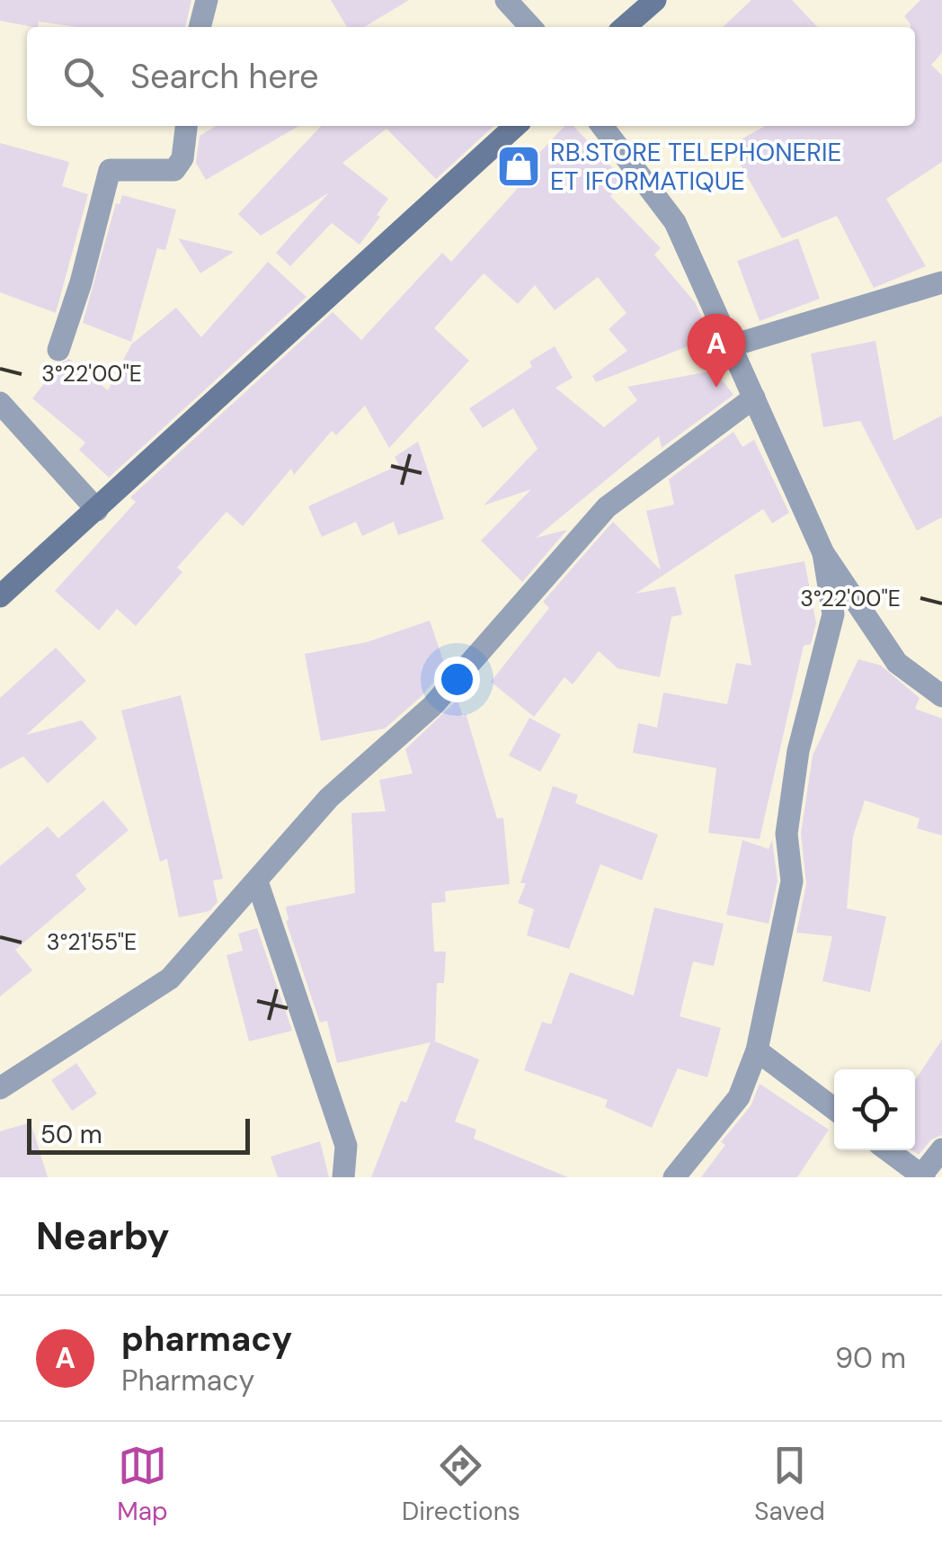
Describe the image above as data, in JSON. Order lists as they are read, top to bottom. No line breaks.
{"places":{"shop":["RB.STORE TELEPHONERIE ET IFORMATIQUE"]},"scale_bar":"50 m","page":{"search":"Search here","pins":"A","scale":"50 m","heading":"Nearby","list":[{"mark":"A","name":"pharmacy","note":"Pharmacy","value":"90 m"}],"nav":["Map","Directions","Saved"]},"coordinates":["3°22'00\"E","3°21'55\"E"]}
